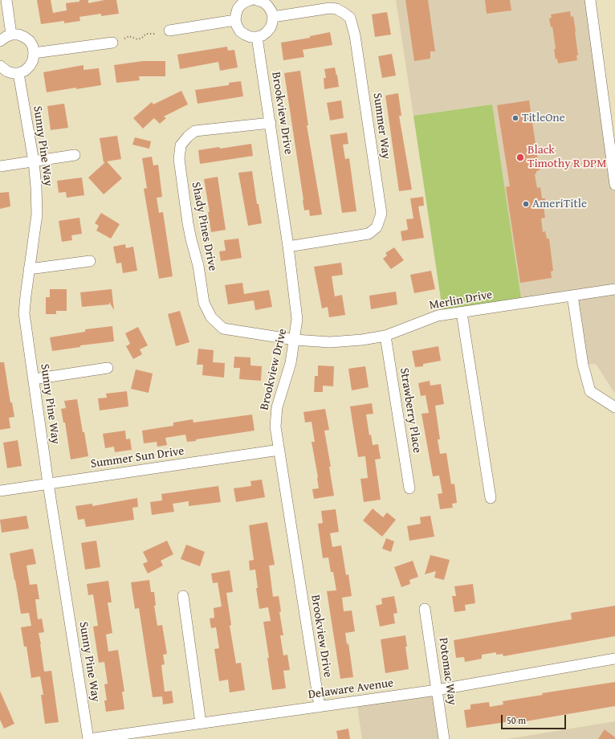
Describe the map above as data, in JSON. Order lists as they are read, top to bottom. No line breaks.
{"streets":{"street":["Brookview Drive","Summer Way","Sunny Pine Way","Shady Pines Drive","Merlin Drive","Strawberry Place","Summer Sun Drive","Potomac Way","Delaware Avenue"]},"crossings":[["Brookview Drive","Summer Way"],["Brookview Drive","Shady Pines Drive"],["Brookview Drive","Merlin Drive"],["Brookview Drive","Summer Sun Drive"],["Brookview Drive","Delaware Avenue"],["Sunny Pine Way","Summer Sun Drive"],["Sunny Pine Way","Delaware Avenue"],["Shady Pines Drive","Merlin Drive"],["Merlin Drive","Strawberry Place"],["Potomac Way","Delaware Avenue"]],"places":["TitleOne","Black Timothy R DPM","AmeriTitle"],"scale_bar":"50 m"}
